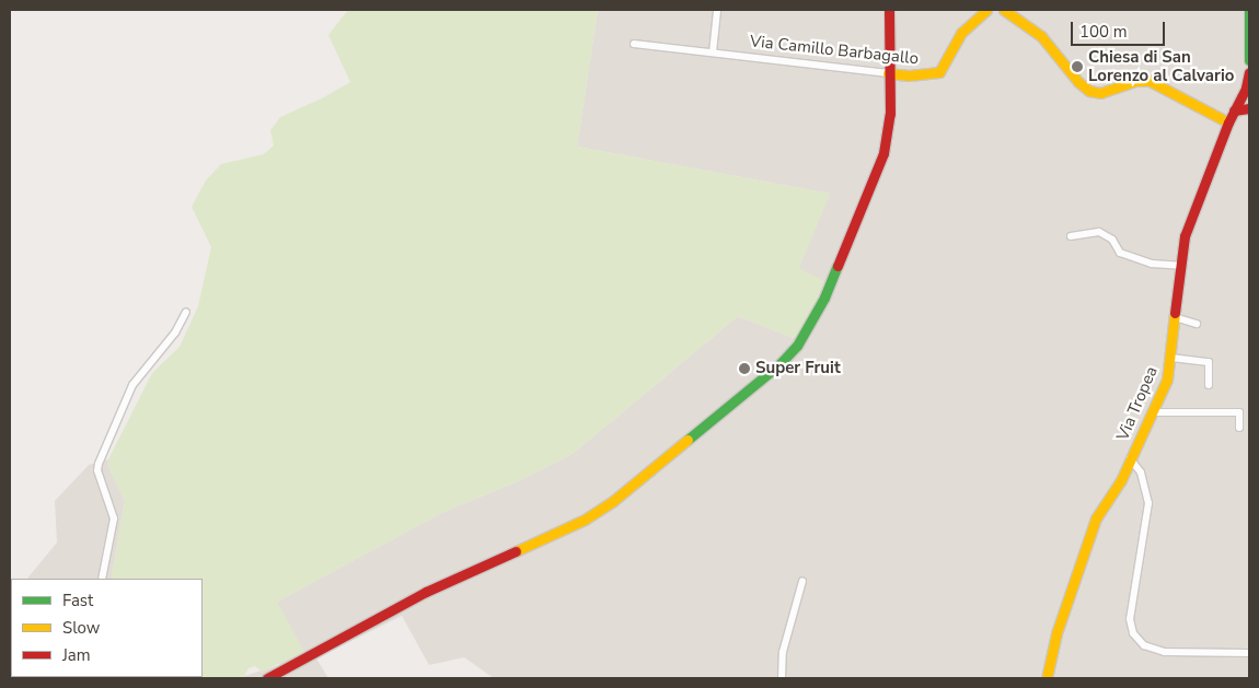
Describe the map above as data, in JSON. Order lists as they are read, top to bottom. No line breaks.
{"streets":{"street":["Via Camillo Barbagallo","Via Tropea"]},"places":["Chiesa di San Lorenzo al Calvario","Super Fruit"],"legend":["Fast","Slow","Jam"],"scale_bar":"100 m"}
